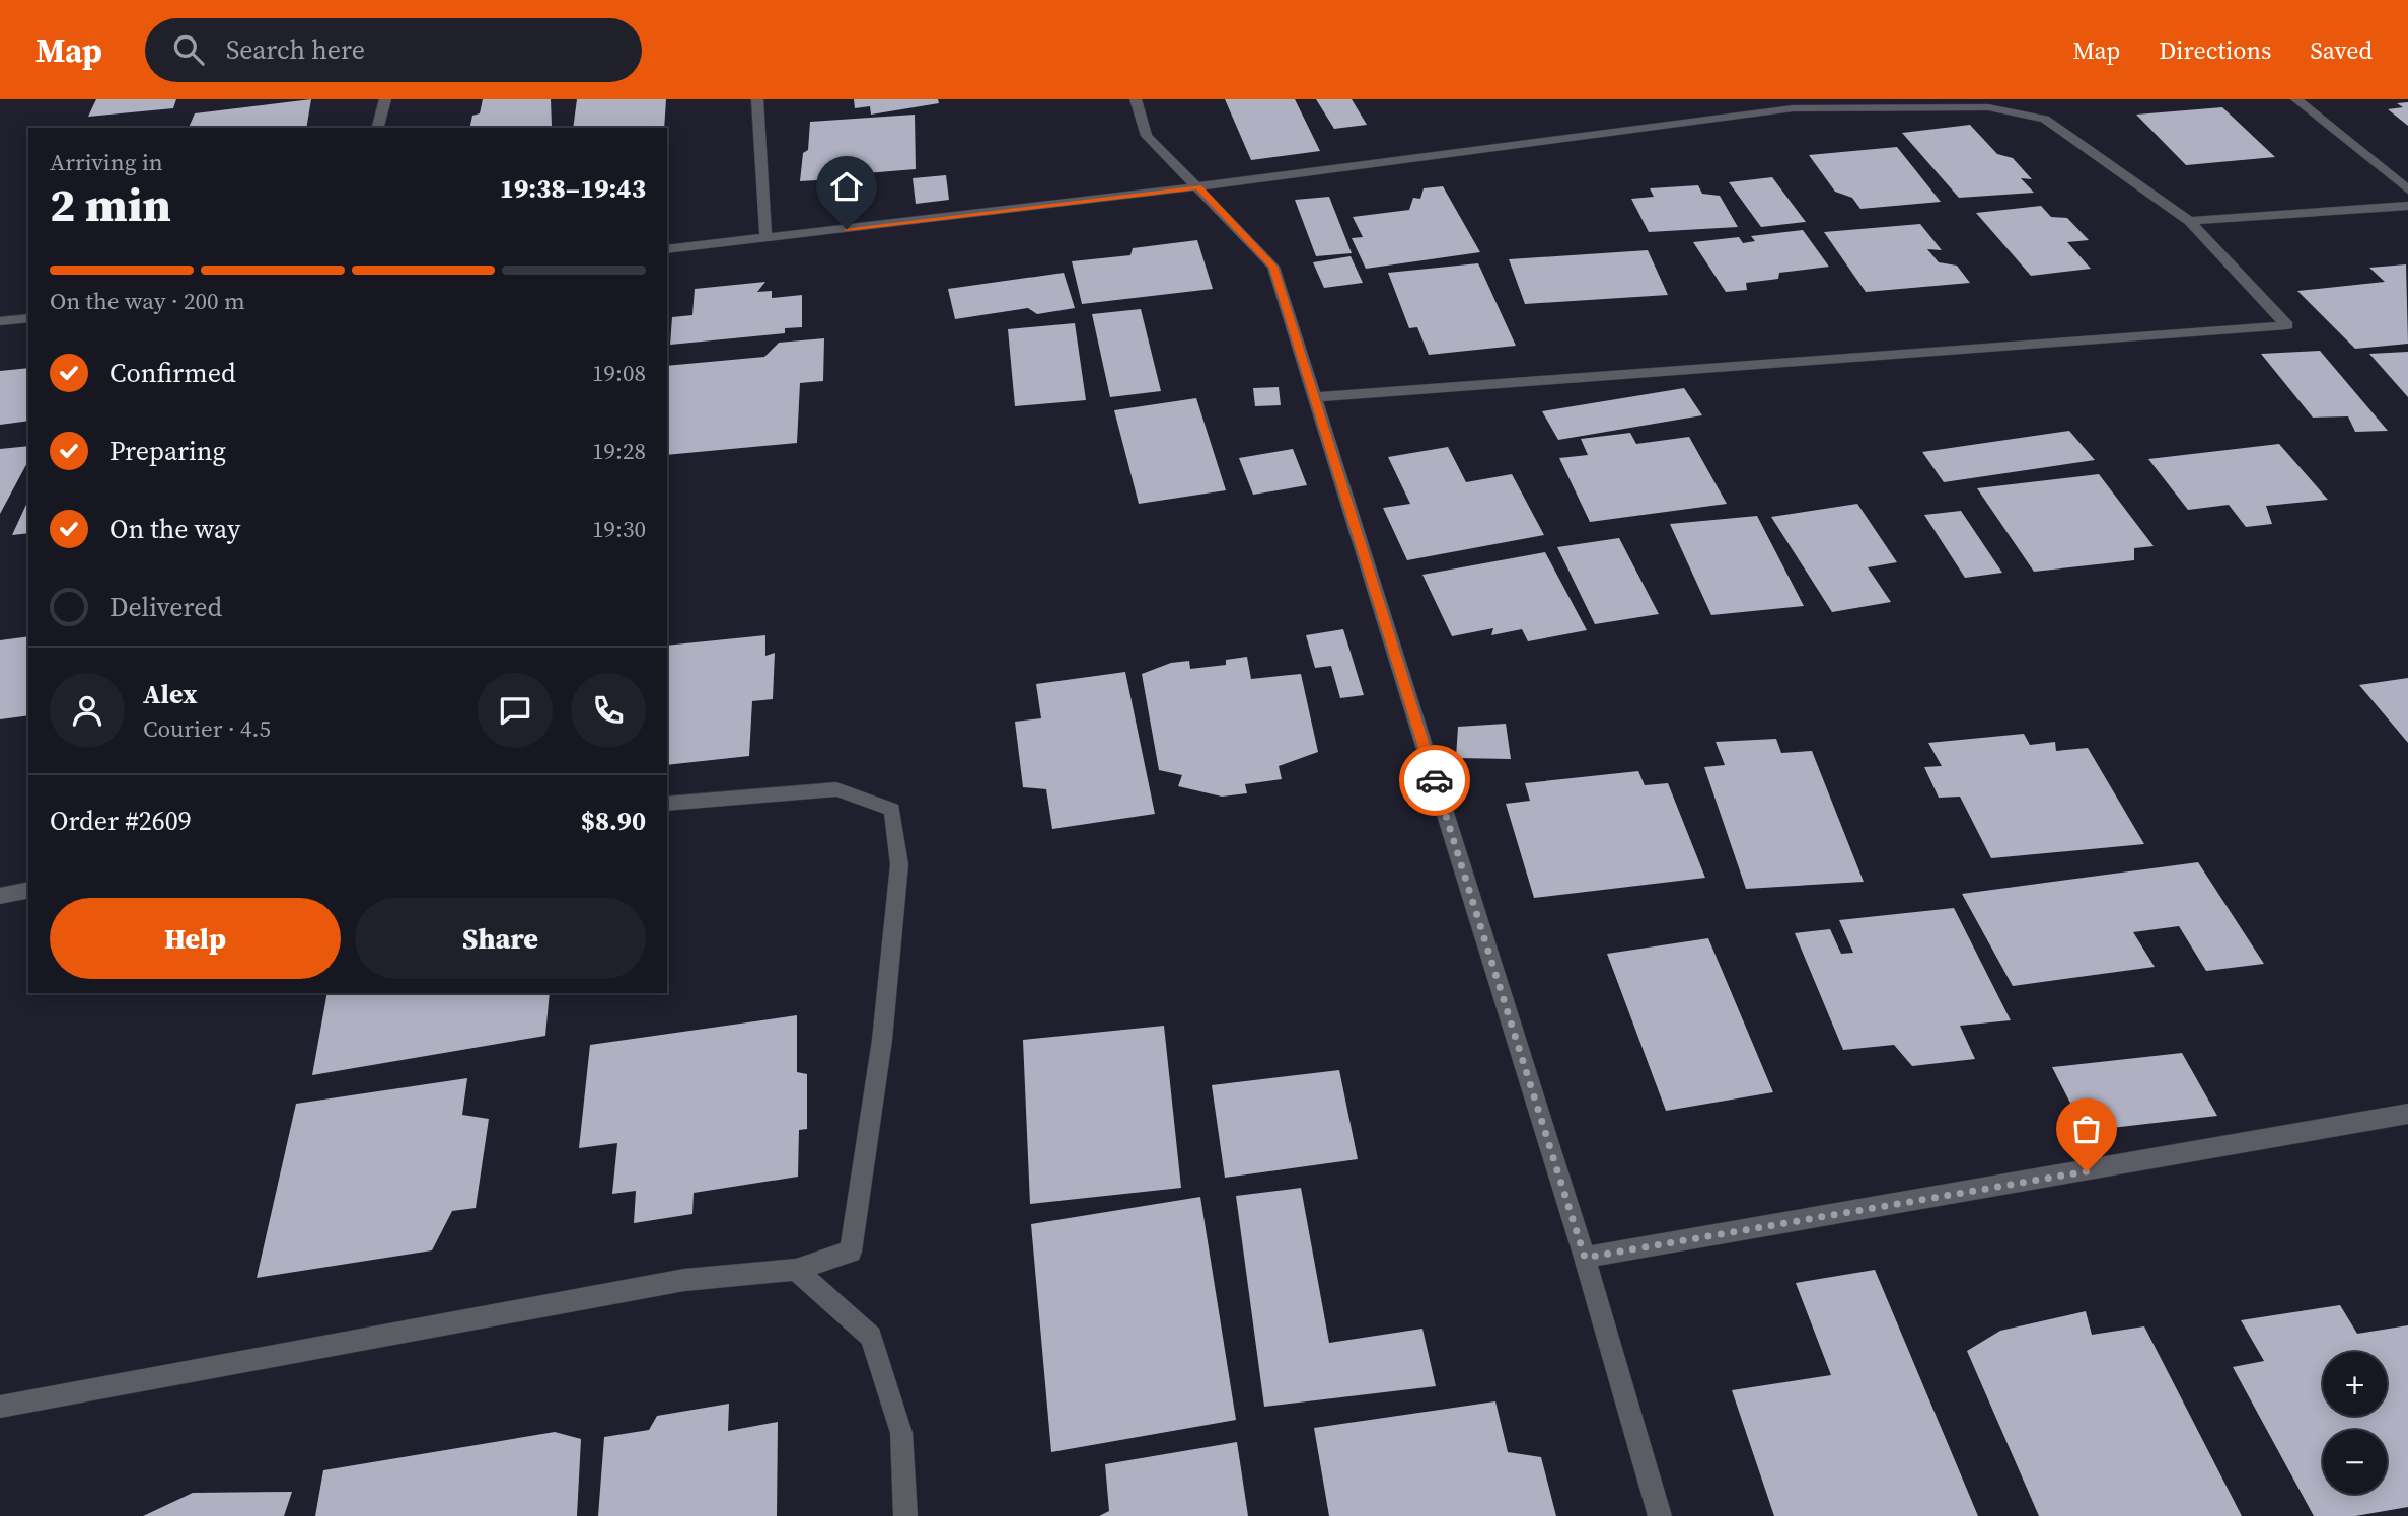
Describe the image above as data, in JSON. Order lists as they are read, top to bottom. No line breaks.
{"page":{"header":"Map","search":"Search here","nav":["Map","Directions","Saved"],"heading":["2 min","Arriving in","19:38–19:43"],"panel":["Alex","Courier · 4.5","Order #2609","$8.90"],"bar":"On the way · 200 m","list":[["Confirmed","19:08"],["Preparing","19:28"],["On the way","19:30"],"Delivered"],"buttons":["Help","Share"],"map_buttons":["+","−"]}}
